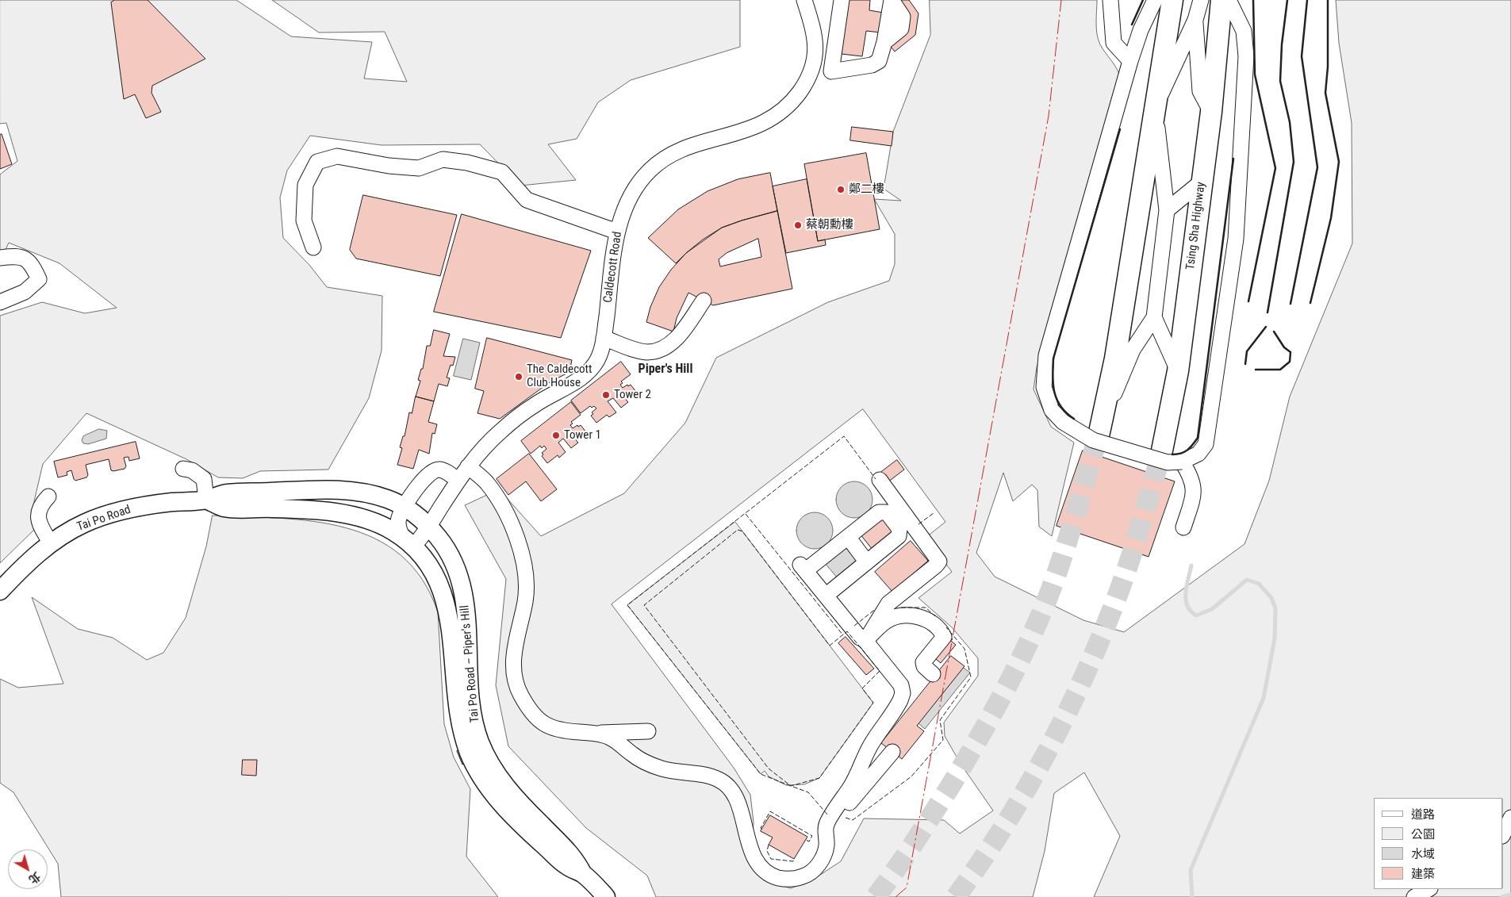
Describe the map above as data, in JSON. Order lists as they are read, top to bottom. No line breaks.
{"streets":{"highway":["Tsing Sha Highway"],"main road":["Tai Po Road","Tai Po Road – Piper's Hill"],"street":["Caldecott Road"]},"crossings":[["Caldecott Road","Tai Po Road"],["Caldecott Road","Tai Po Road – Piper's Hill"],["Tai Po Road","Tai Po Road – Piper's Hill"]],"districts":["Piper's Hill"],"places":["鄭二樓","蔡朝勳樓","The Caldecott Club House","Tower 2","Tower 1"],"legend":["道路","公園","水域","建築"],"north":"bottom right"}
